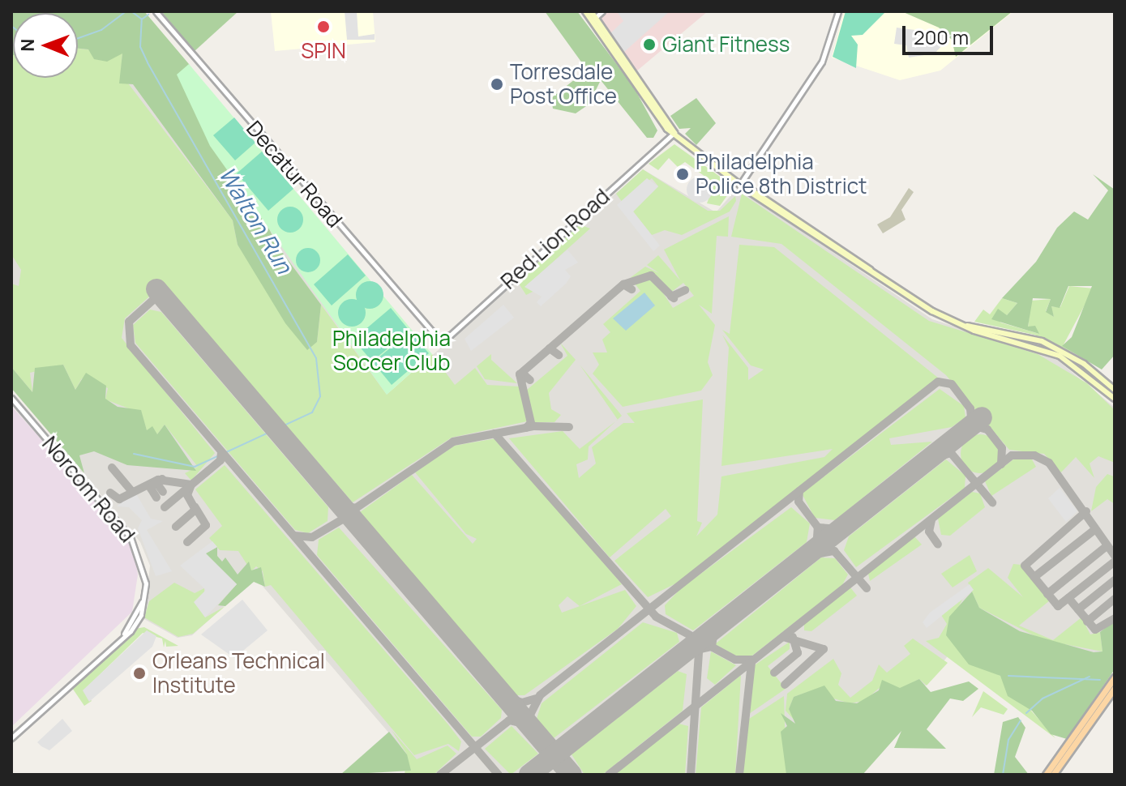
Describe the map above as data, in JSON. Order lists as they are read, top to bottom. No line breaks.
{"streets":{"street":["Decatur Road","Red Lion Road","Norcom Road"]},"crossings":[["Decatur Road","Red Lion Road"]],"water":["Walton Run"],"parks":["Philadelphia Soccer Club"],"places":["SPIN","Giant Fitness","Torresdale Post Office","Philadelphia Police 8th District","Orleans Technical Institute"],"scale_bar":"200 m","north":"left"}
